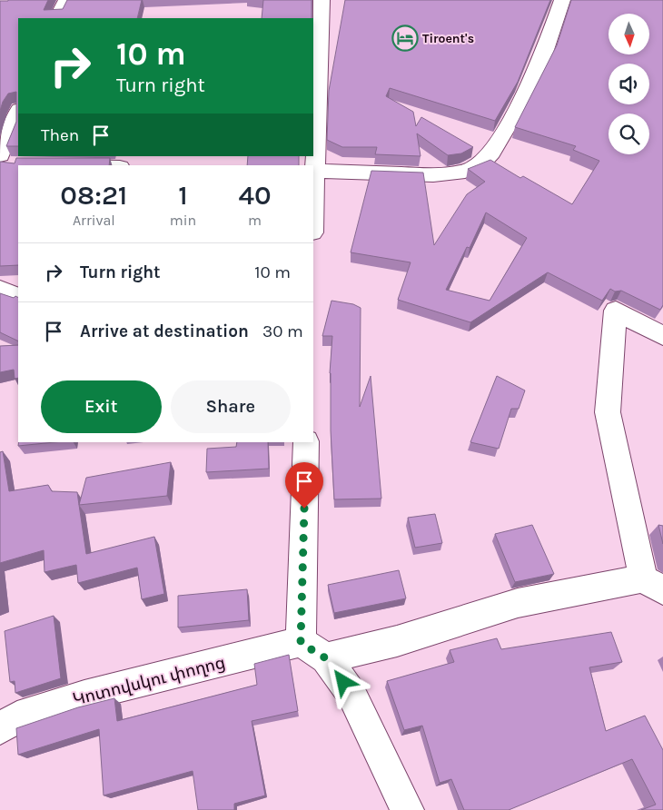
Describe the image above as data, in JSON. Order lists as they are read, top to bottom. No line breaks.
{"streets":{"street":["Կոտովսկու փողոց"]},"places":{"hotel":["Tiroent's"]},"north":"bottom","page":{"turn":["10 m","Turn right"],"then":"Then","eta":["08:21","Arrival","1","min","40","m"],"list":[{"name":"Turn right","value":"10 m"},{"name":"Arrive at destination","value":"30 m"}],"buttons":["Exit","Share"]}}
